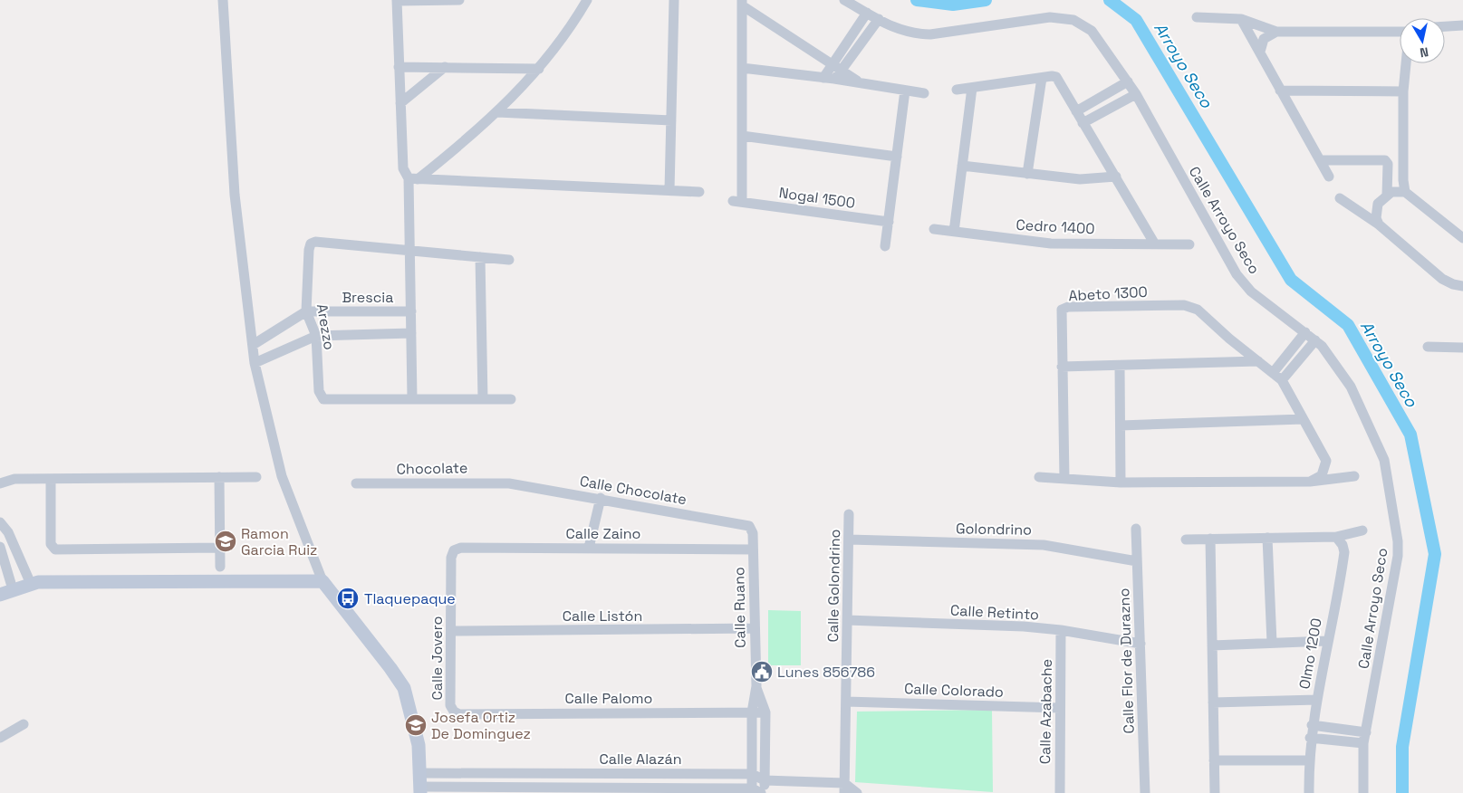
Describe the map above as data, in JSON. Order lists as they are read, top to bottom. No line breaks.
{"streets":{"street":["Nogal 1500","Calle Arroyo Seco","Cedro 1400","Abeto 1300","Brescia","Arezzo","Chocolate","Calle Chocolate","Golondrino","Calle Zaino","Calle Golondrino","Calle Ruano","Calle Retinto","Calle Listón","Olmo 1200","Calle Jovero","Calle Flor de Durazno","Calle Colorado","Calle Palomo","Calle Azabache","Calle Alazán"]},"crossings":[["Brescia","Arezzo"],["Chocolate","Calle Chocolate"],["Calle Chocolate","Calle Ruano"],["Golondrino","Calle Golondrino"],["Golondrino","Calle Flor de Durazno"],["Calle Zaino","Calle Ruano"],["Calle Zaino","Calle Jovero"],["Calle Golondrino","Calle Retinto"],["Calle Golondrino","Calle Colorado"],["Calle Golondrino","Calle Alazán"],["Calle Ruano","Calle Listón"],["Calle Ruano","Calle Palomo"],["Calle Ruano","Calle Alazán"],["Calle Retinto","Calle Flor de Durazno"],["Calle Retinto","Calle Azabache"],["Calle Listón","Calle Jovero"],["Calle Jovero","Calle Palomo"],["Calle Colorado","Calle Azabache"]],"water":["Arroyo Seco"],"places":{"school or university":["Ramon Garcia Ruiz","Josefa Ortiz De Dominguez"],"bus stop":["Tlaquepaque"],"public building":["Lunes 856786"]},"north":"bottom"}
